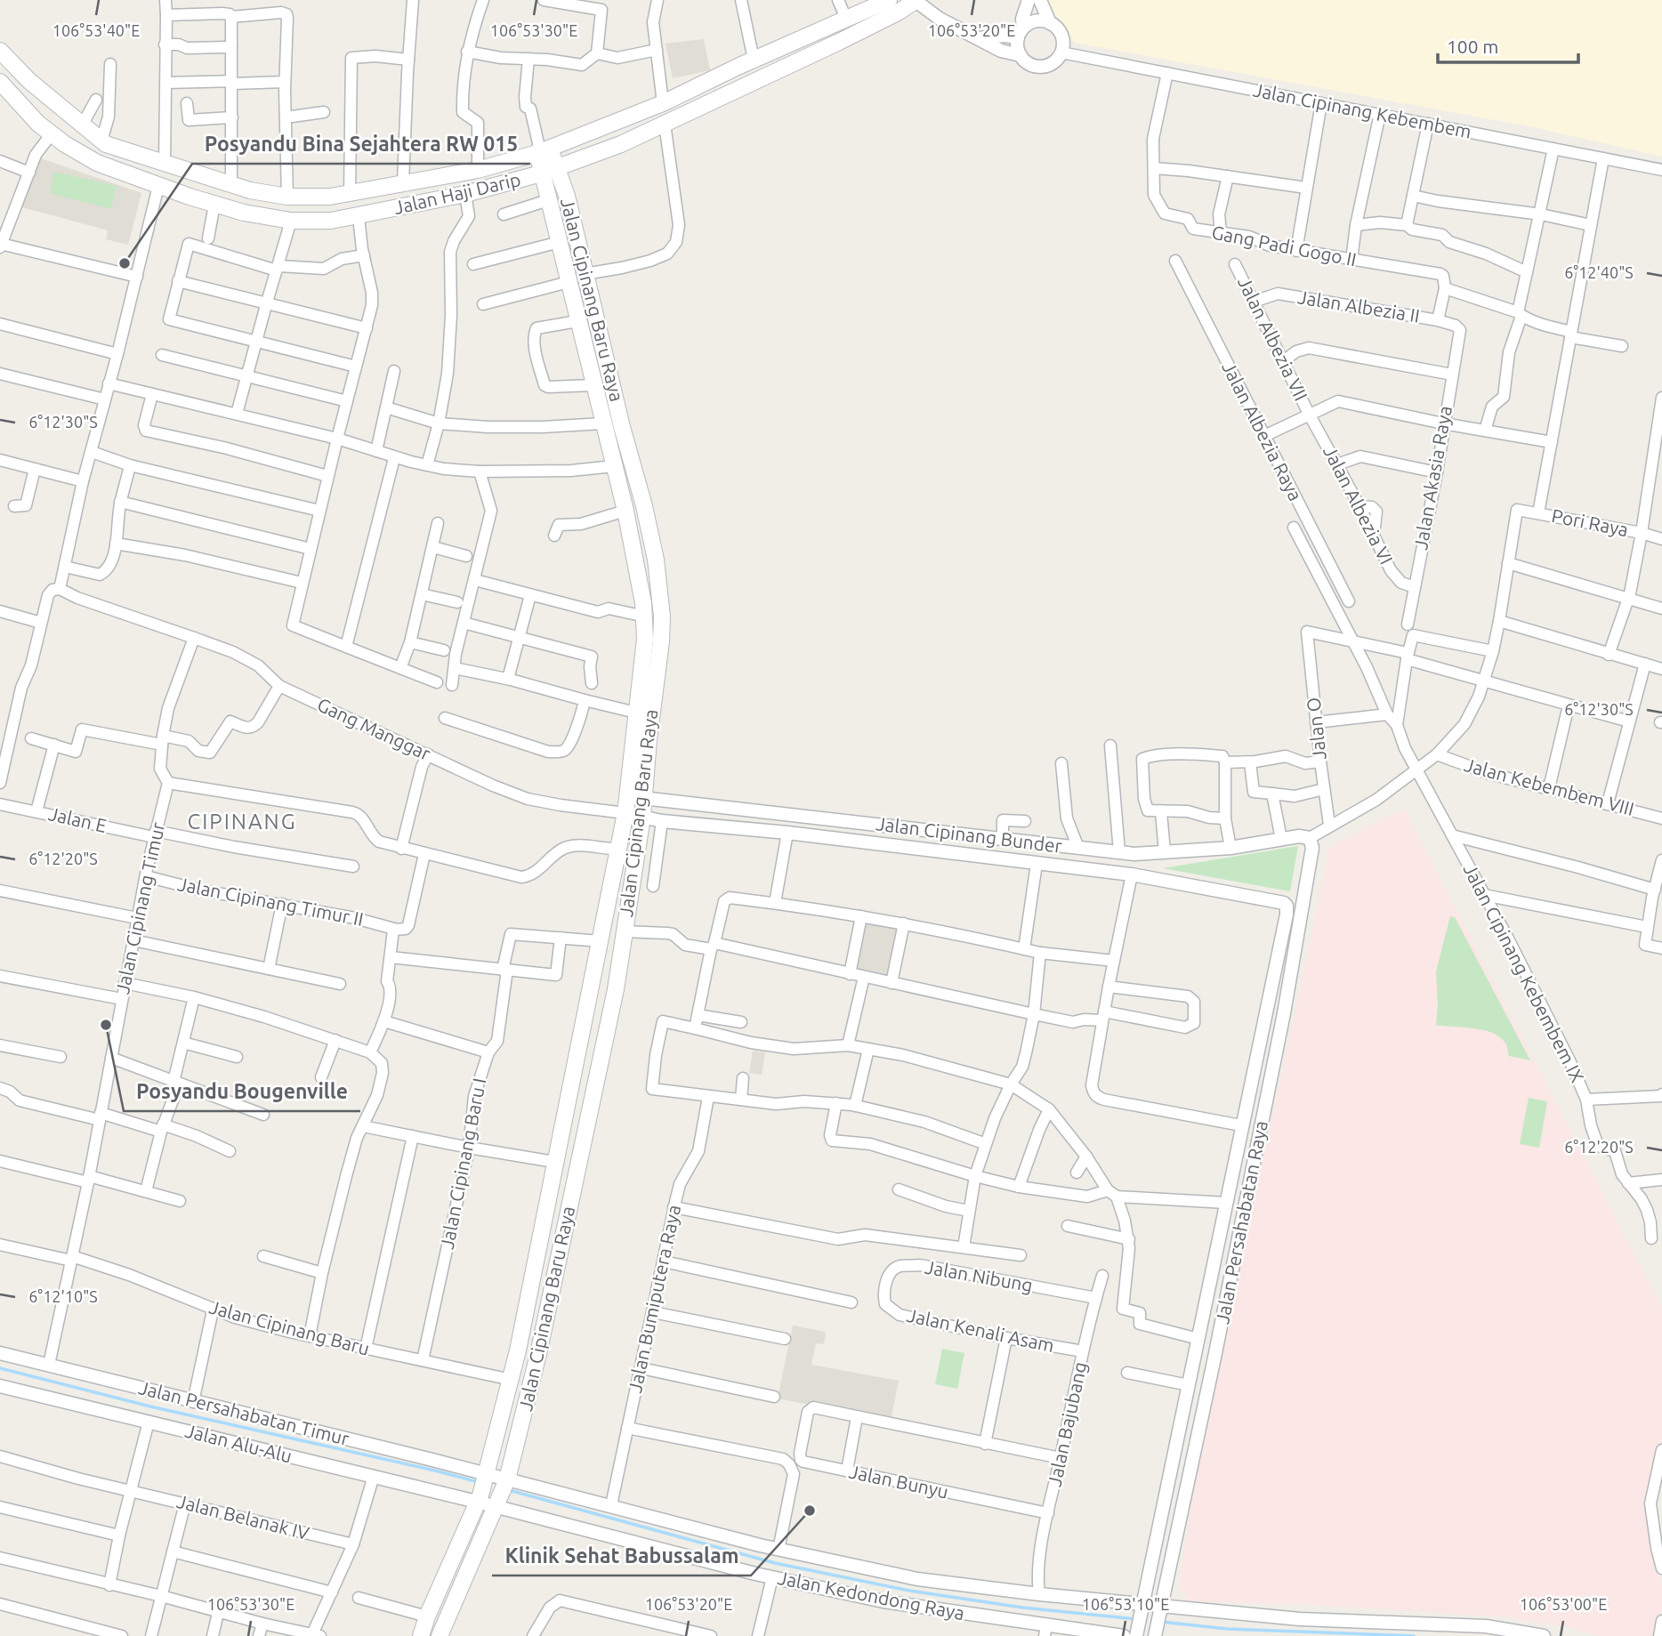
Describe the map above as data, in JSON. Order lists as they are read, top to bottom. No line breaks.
{"streets":{"main road":["Jalan Haji Darip","Jalan Cipinang Baru Raya"],"street":["Jalan Cipinang Kebembem","Gang Padi Gogo II","Jalan Albezia II","Jalan Albezia VII","Jalan Albezia Raya","Jalan Akasia Raya","Jalan Albezia VI","Pori Raya","Jalan O","Gang Manggar","Jalan Kebembem VIII","Jalan E","Jalan Cipinang Bunder","Jalan Cipinang Timur II","Jalan Cipinang Timur","Jalan Cipinang Kebembem IX","Jalan Cipinang Baru I","Jalan Persahabatan Raya","Jalan Nibung","Jalan Bumiputera Raya","Jalan Cipinang Baru","Jalan Kenali Asam","Jalan Persahabatan Timur","Jalan Bajubang","Jalan Alu-Alu","Jalan Bunyu","Jalan Belanak IV","Jalan Kedondong Raya"]},"crossings":[["Jalan Haji Darip","Jalan Cipinang Baru Raya"],["Jalan Cipinang Baru Raya","Gang Manggar"],["Jalan Cipinang Baru Raya","Jalan Cipinang Bunder"],["Jalan Cipinang Baru Raya","Jalan Cipinang Baru"],["Jalan Cipinang Baru Raya","Jalan Persahabatan Timur"],["Jalan Cipinang Baru Raya","Jalan Alu-Alu"],["Jalan Cipinang Baru Raya","Jalan Kedondong Raya"],["Jalan Albezia II","Jalan Albezia VII"],["Jalan Albezia II","Jalan Akasia Raya"],["Jalan Albezia VII","Jalan Albezia VI"],["Jalan Akasia Raya","Jalan Albezia VI"],["Gang Manggar","Jalan Cipinang Bunder"],["Jalan E","Jalan Cipinang Timur"],["Jalan Cipinang Bunder","Jalan Persahabatan Raya"],["Jalan Cipinang Timur II","Jalan Cipinang Timur"],["Jalan Cipinang Timur","Jalan Cipinang Baru"],["Jalan Cipinang Timur","Jalan Persahabatan Timur"],["Jalan Cipinang Baru I","Jalan Cipinang Baru"],["Jalan Nibung","Jalan Kenali Asam"],["Jalan Nibung","Jalan Bajubang"],["Jalan Kenali Asam","Jalan Bajubang"],["Jalan Persahabatan Timur","Jalan Alu-Alu"],["Jalan Persahabatan Timur","Jalan Kedondong Raya"],["Jalan Bajubang","Jalan Bunyu"],["Jalan Alu-Alu","Jalan Kedondong Raya"]],"districts":["CIPINANG"],"places":["Posyandu Bina Sejahtera RW 015","Posyandu Bougenville","Klinik Sehat Babussalam"],"scale_bar":"100 m","coordinates":["106°53'40\"E","106°53'30\"E","106°53'20\"E","6°12'40\"S","6°12'30\"S","6°12'20\"S","6°12'10\"S","106°53'10\"E","106°53'00\"E"]}
